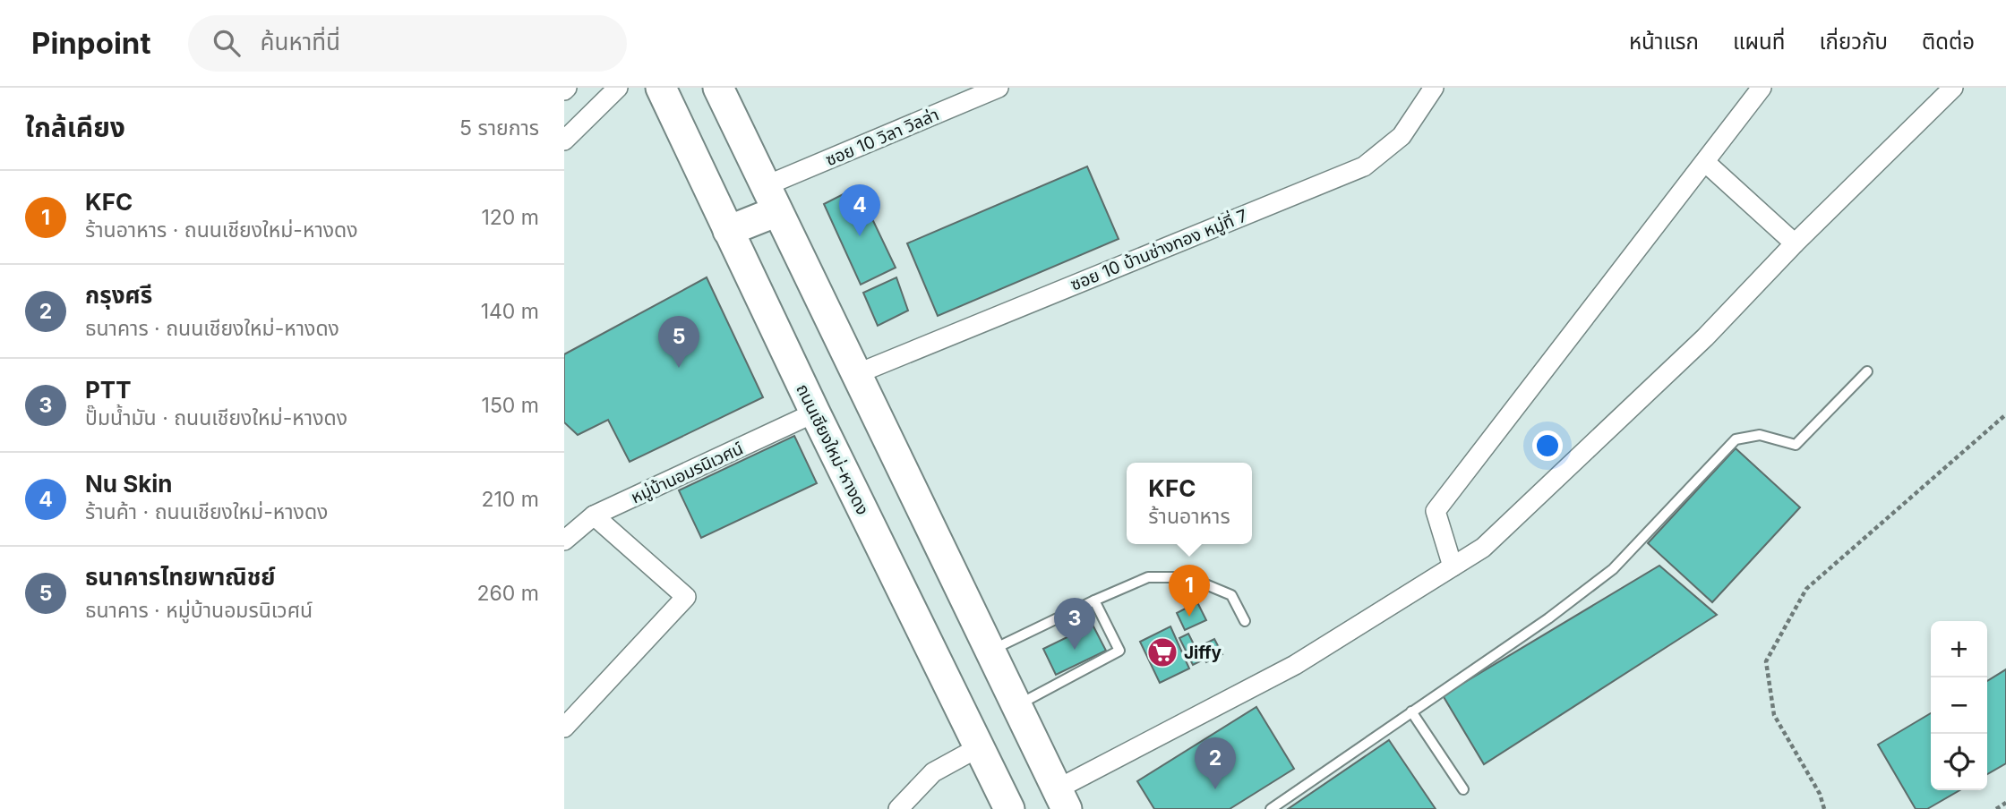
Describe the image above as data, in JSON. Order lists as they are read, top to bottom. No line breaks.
{"streets":{"main road":["ถนนเชียงใหม่-หางดง"],"street":["ซอย 10 วิลา วิลล่า","ซอย 10 บ้านช่างทอง หมู่ที่ 7","หมู่บ้านอมรนิเวศน์"]},"crossings":[["ถนนเชียงใหม่-หางดง","หมู่บ้านอมรนิเวศน์"]],"places":{"supermarket":["Jiffy"]},"page":{"header":"Pinpoint","search":"ค้นหาที่นี่","nav":["หน้าแรก","แผนที่","เกี่ยวกับ","ติดต่อ"],"heading":["ใกล้เคียง","5 รายการ"],"list":[{"mark":"1","name":"KFC","note":"ร้านอาหาร · ถนนเชียงใหม่-หางดง","value":"120 m"},{"mark":"2","name":"กรุงศรี","note":"ธนาคาร · ถนนเชียงใหม่-หางดง","value":"140 m"},{"mark":"3","name":"PTT","note":"ปั๊มน้ำมัน · ถนนเชียงใหม่-หางดง","value":"150 m"},{"mark":"4","name":"Nu Skin","note":"ร้านค้า · ถนนเชียงใหม่-หางดง","value":"210 m"},{"mark":"5","name":"ธนาคารไทยพาณิชย์","note":"ธนาคาร · หมู่บ้านอมรนิเวศน์","value":"260 m"}],"pins":["4","5","1","3","2"],"popup":["KFC","ร้านอาหาร"],"map_buttons":["+","−"]}}
